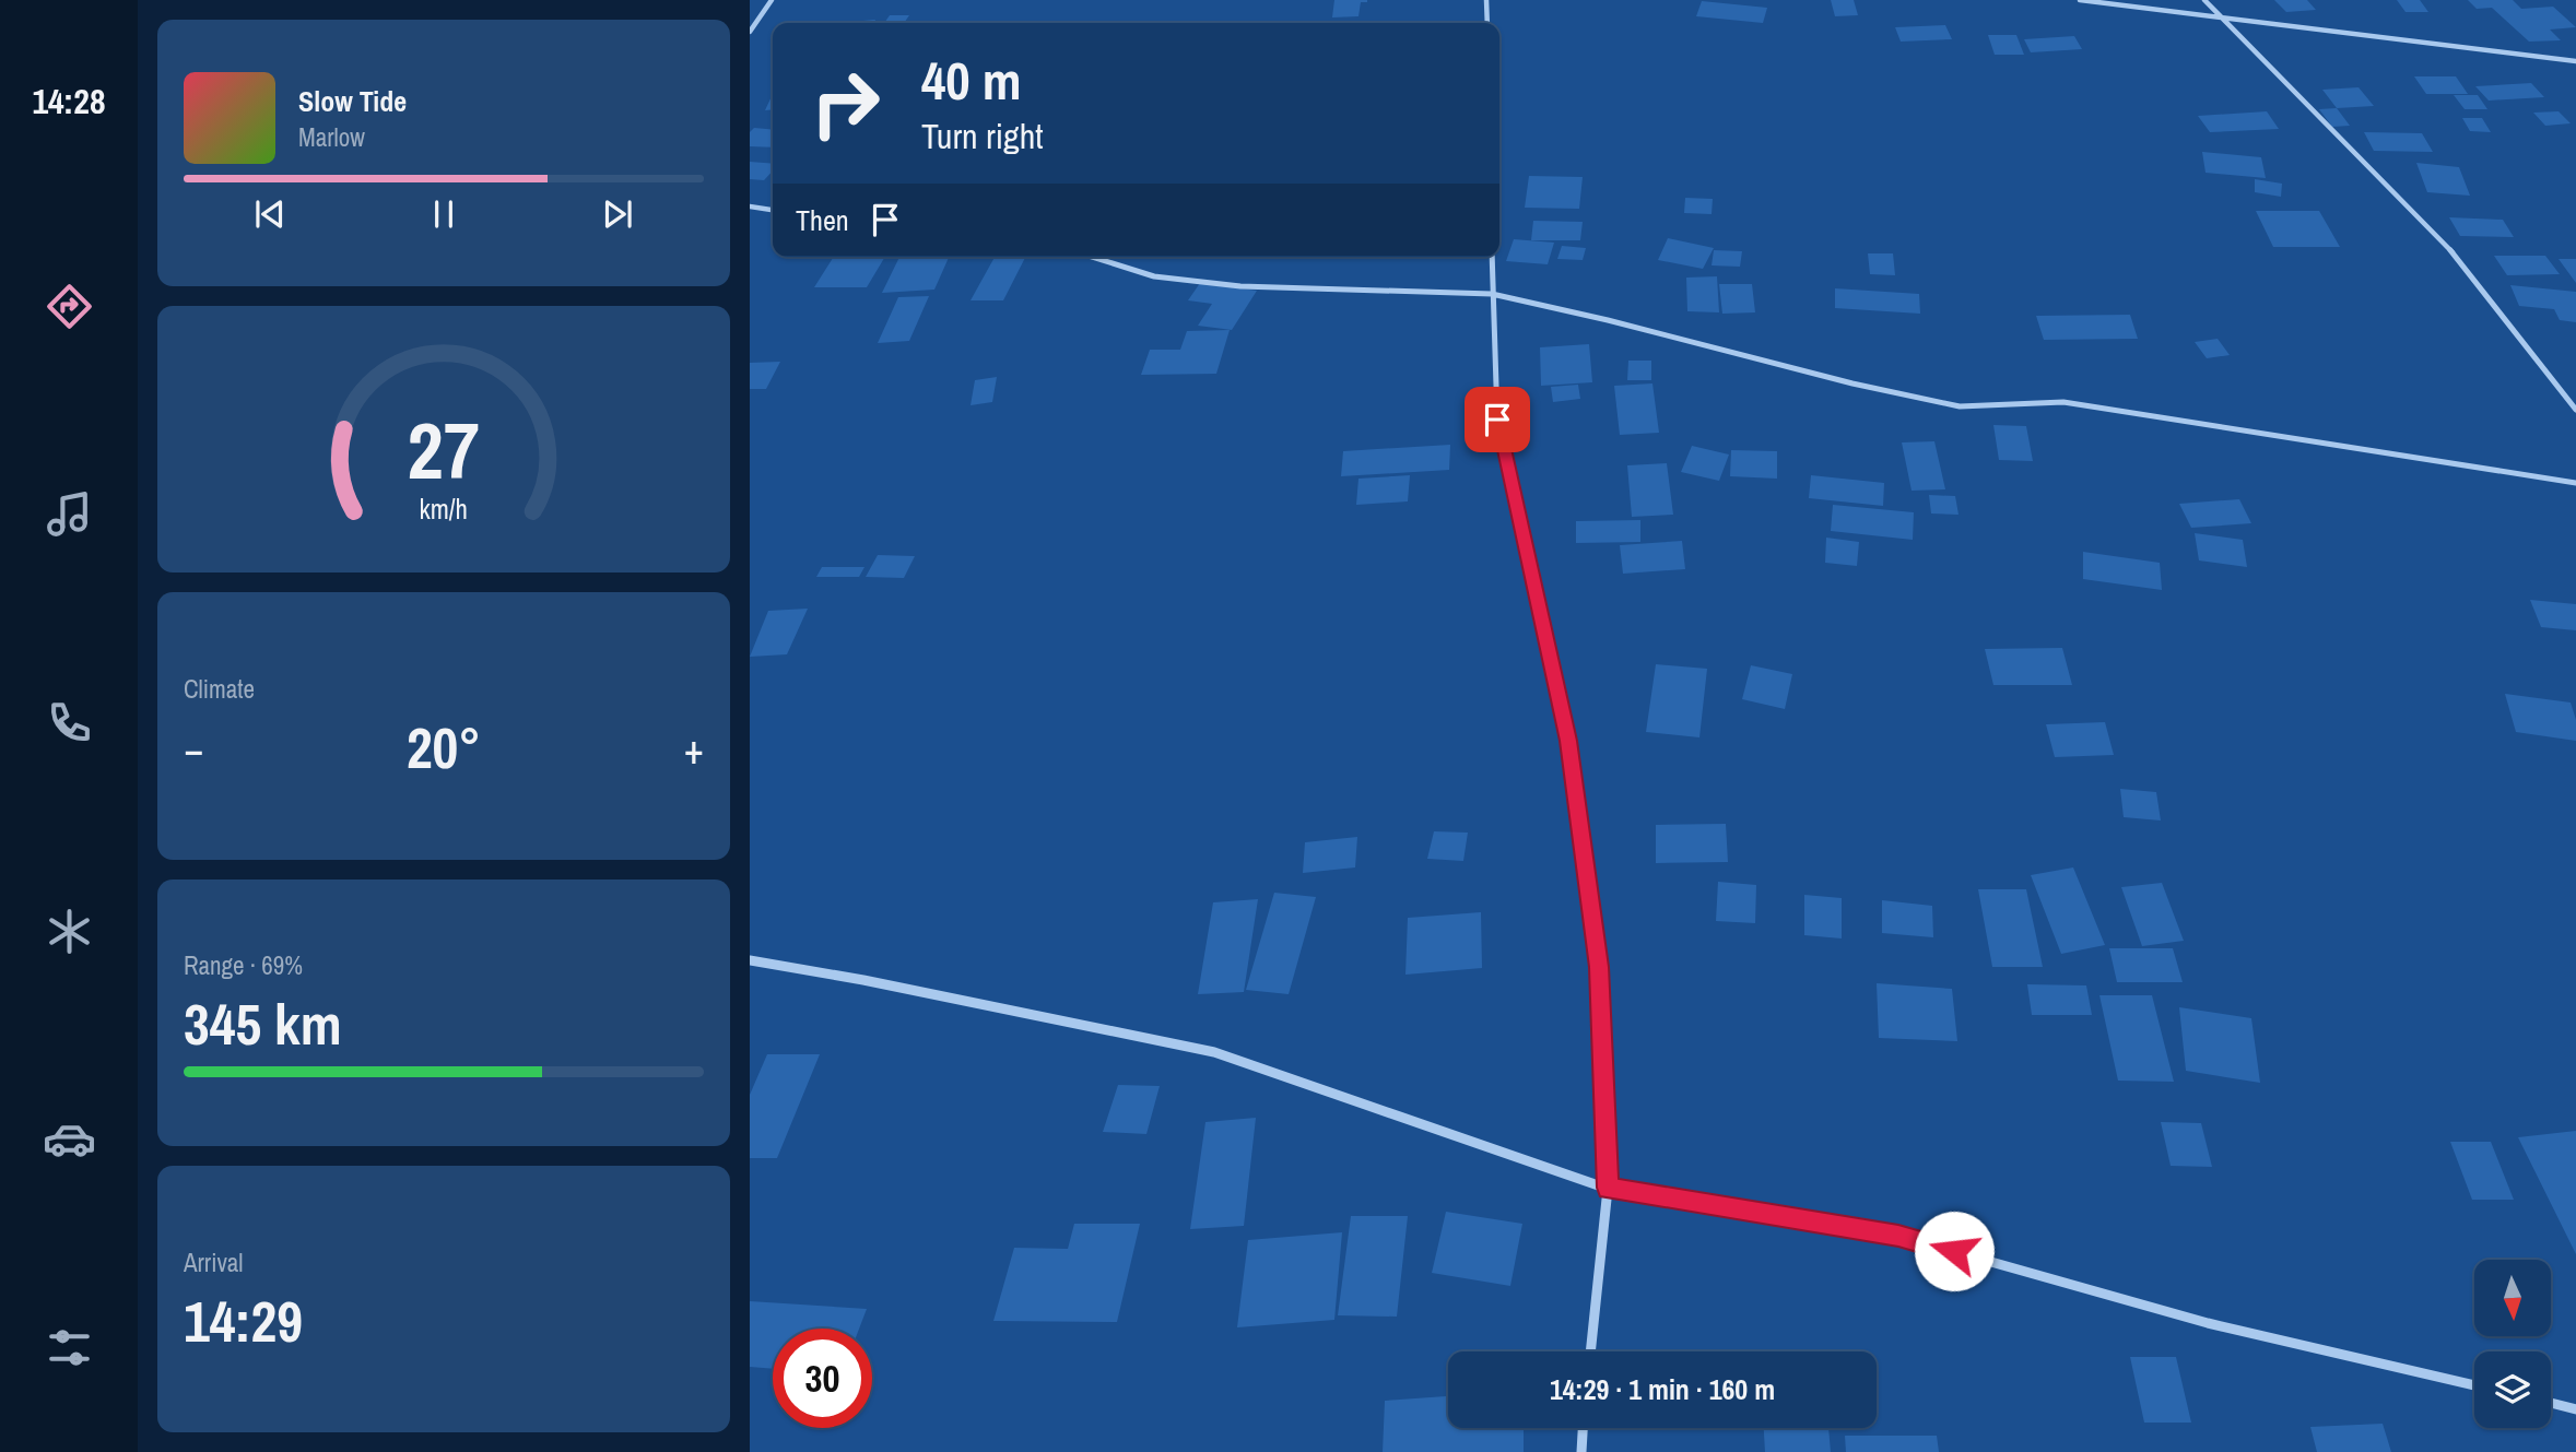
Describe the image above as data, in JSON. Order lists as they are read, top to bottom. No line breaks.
{"north":"bottom","page":{"tabs":"14:28","turn":["40 m","Turn right"],"song":["Slow Tide","Marlow"],"then":"Then","tile":["Climate",["Range · 69%","345 km"],["Arrival","14:29"]],"heat":["−","20°","+"],"limit":"30","trip":"14:29 · 1 min · 160 m","gauge":["27","km/h"]}}
